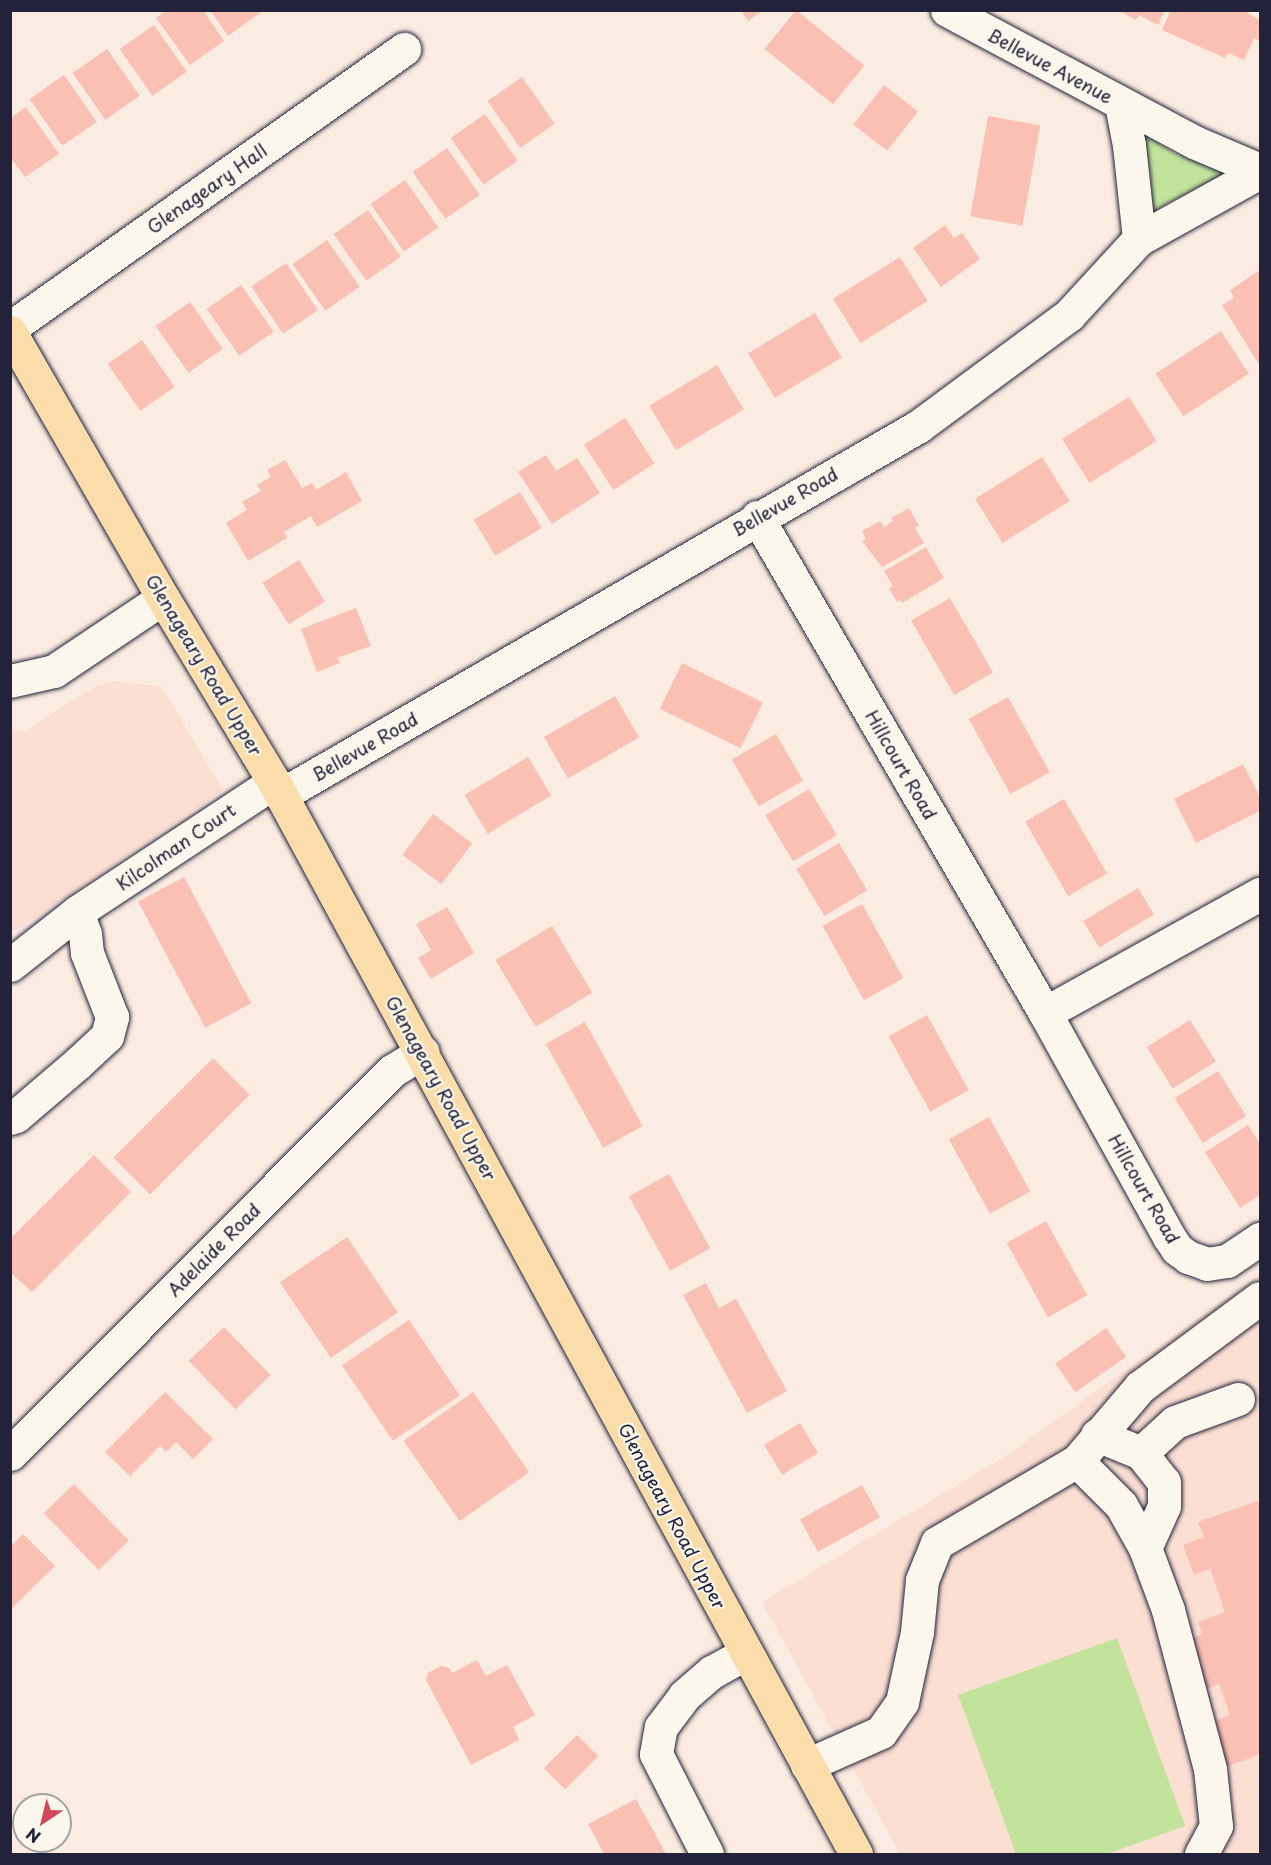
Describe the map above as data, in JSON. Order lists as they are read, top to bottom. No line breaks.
{"streets":{"main road":["Glenageary Road Upper"],"street":["Bellevue Avenue","Glenageary Hall","Bellevue Road","Hillcourt Road","Kilcolman Court","Adelaide Road"]},"crossings":[["Bellevue Avenue","Bellevue Road"],["Glenageary Hall","Glenageary Road Upper"],["Bellevue Road","Glenageary Road Upper"],["Bellevue Road","Hillcourt Road"],["Bellevue Road","Kilcolman Court"],["Glenageary Road Upper","Kilcolman Court"],["Glenageary Road Upper","Adelaide Road"]],"north":"bottom left"}
